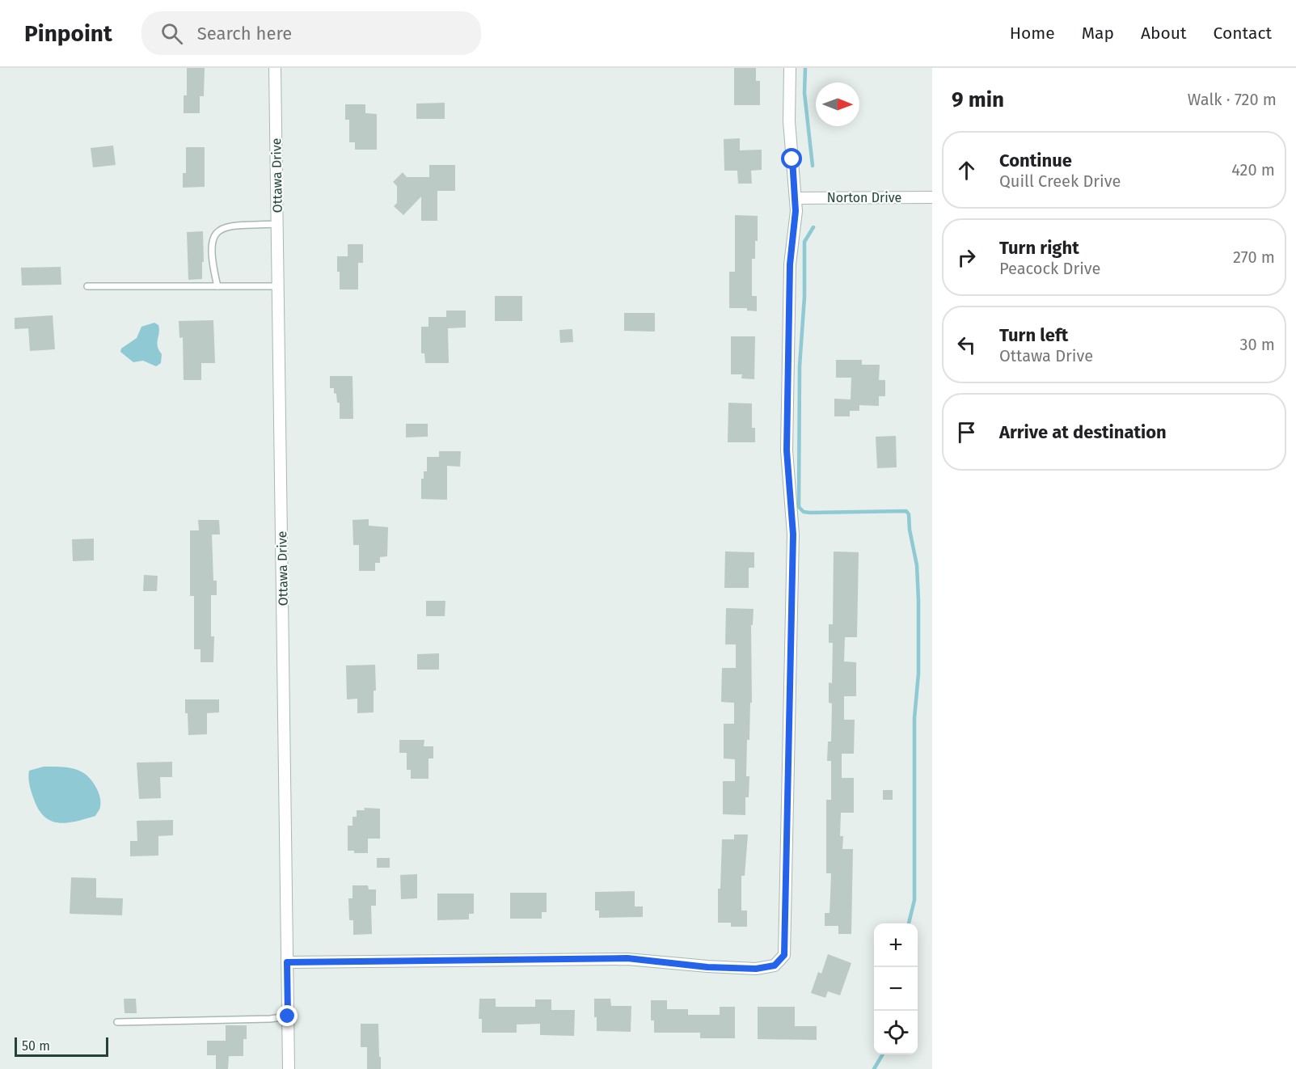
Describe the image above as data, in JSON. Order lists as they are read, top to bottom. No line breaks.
{"streets":{"street":["Ottawa Drive","Norton Drive"]},"scale_bar":"50 m","north":"right","page":{"header":"Pinpoint","search":"Search here","nav":["Home","Map","About","Contact"],"heading":["9 min","Walk · 720 m"],"list":[["Continue","Quill Creek Drive","420 m"],["Turn right","Peacock Drive","270 m"],["Turn left","Ottawa Drive","30 m"],"Arrive at destination"],"map_buttons":["+","−"],"scale":"50 m"}}
